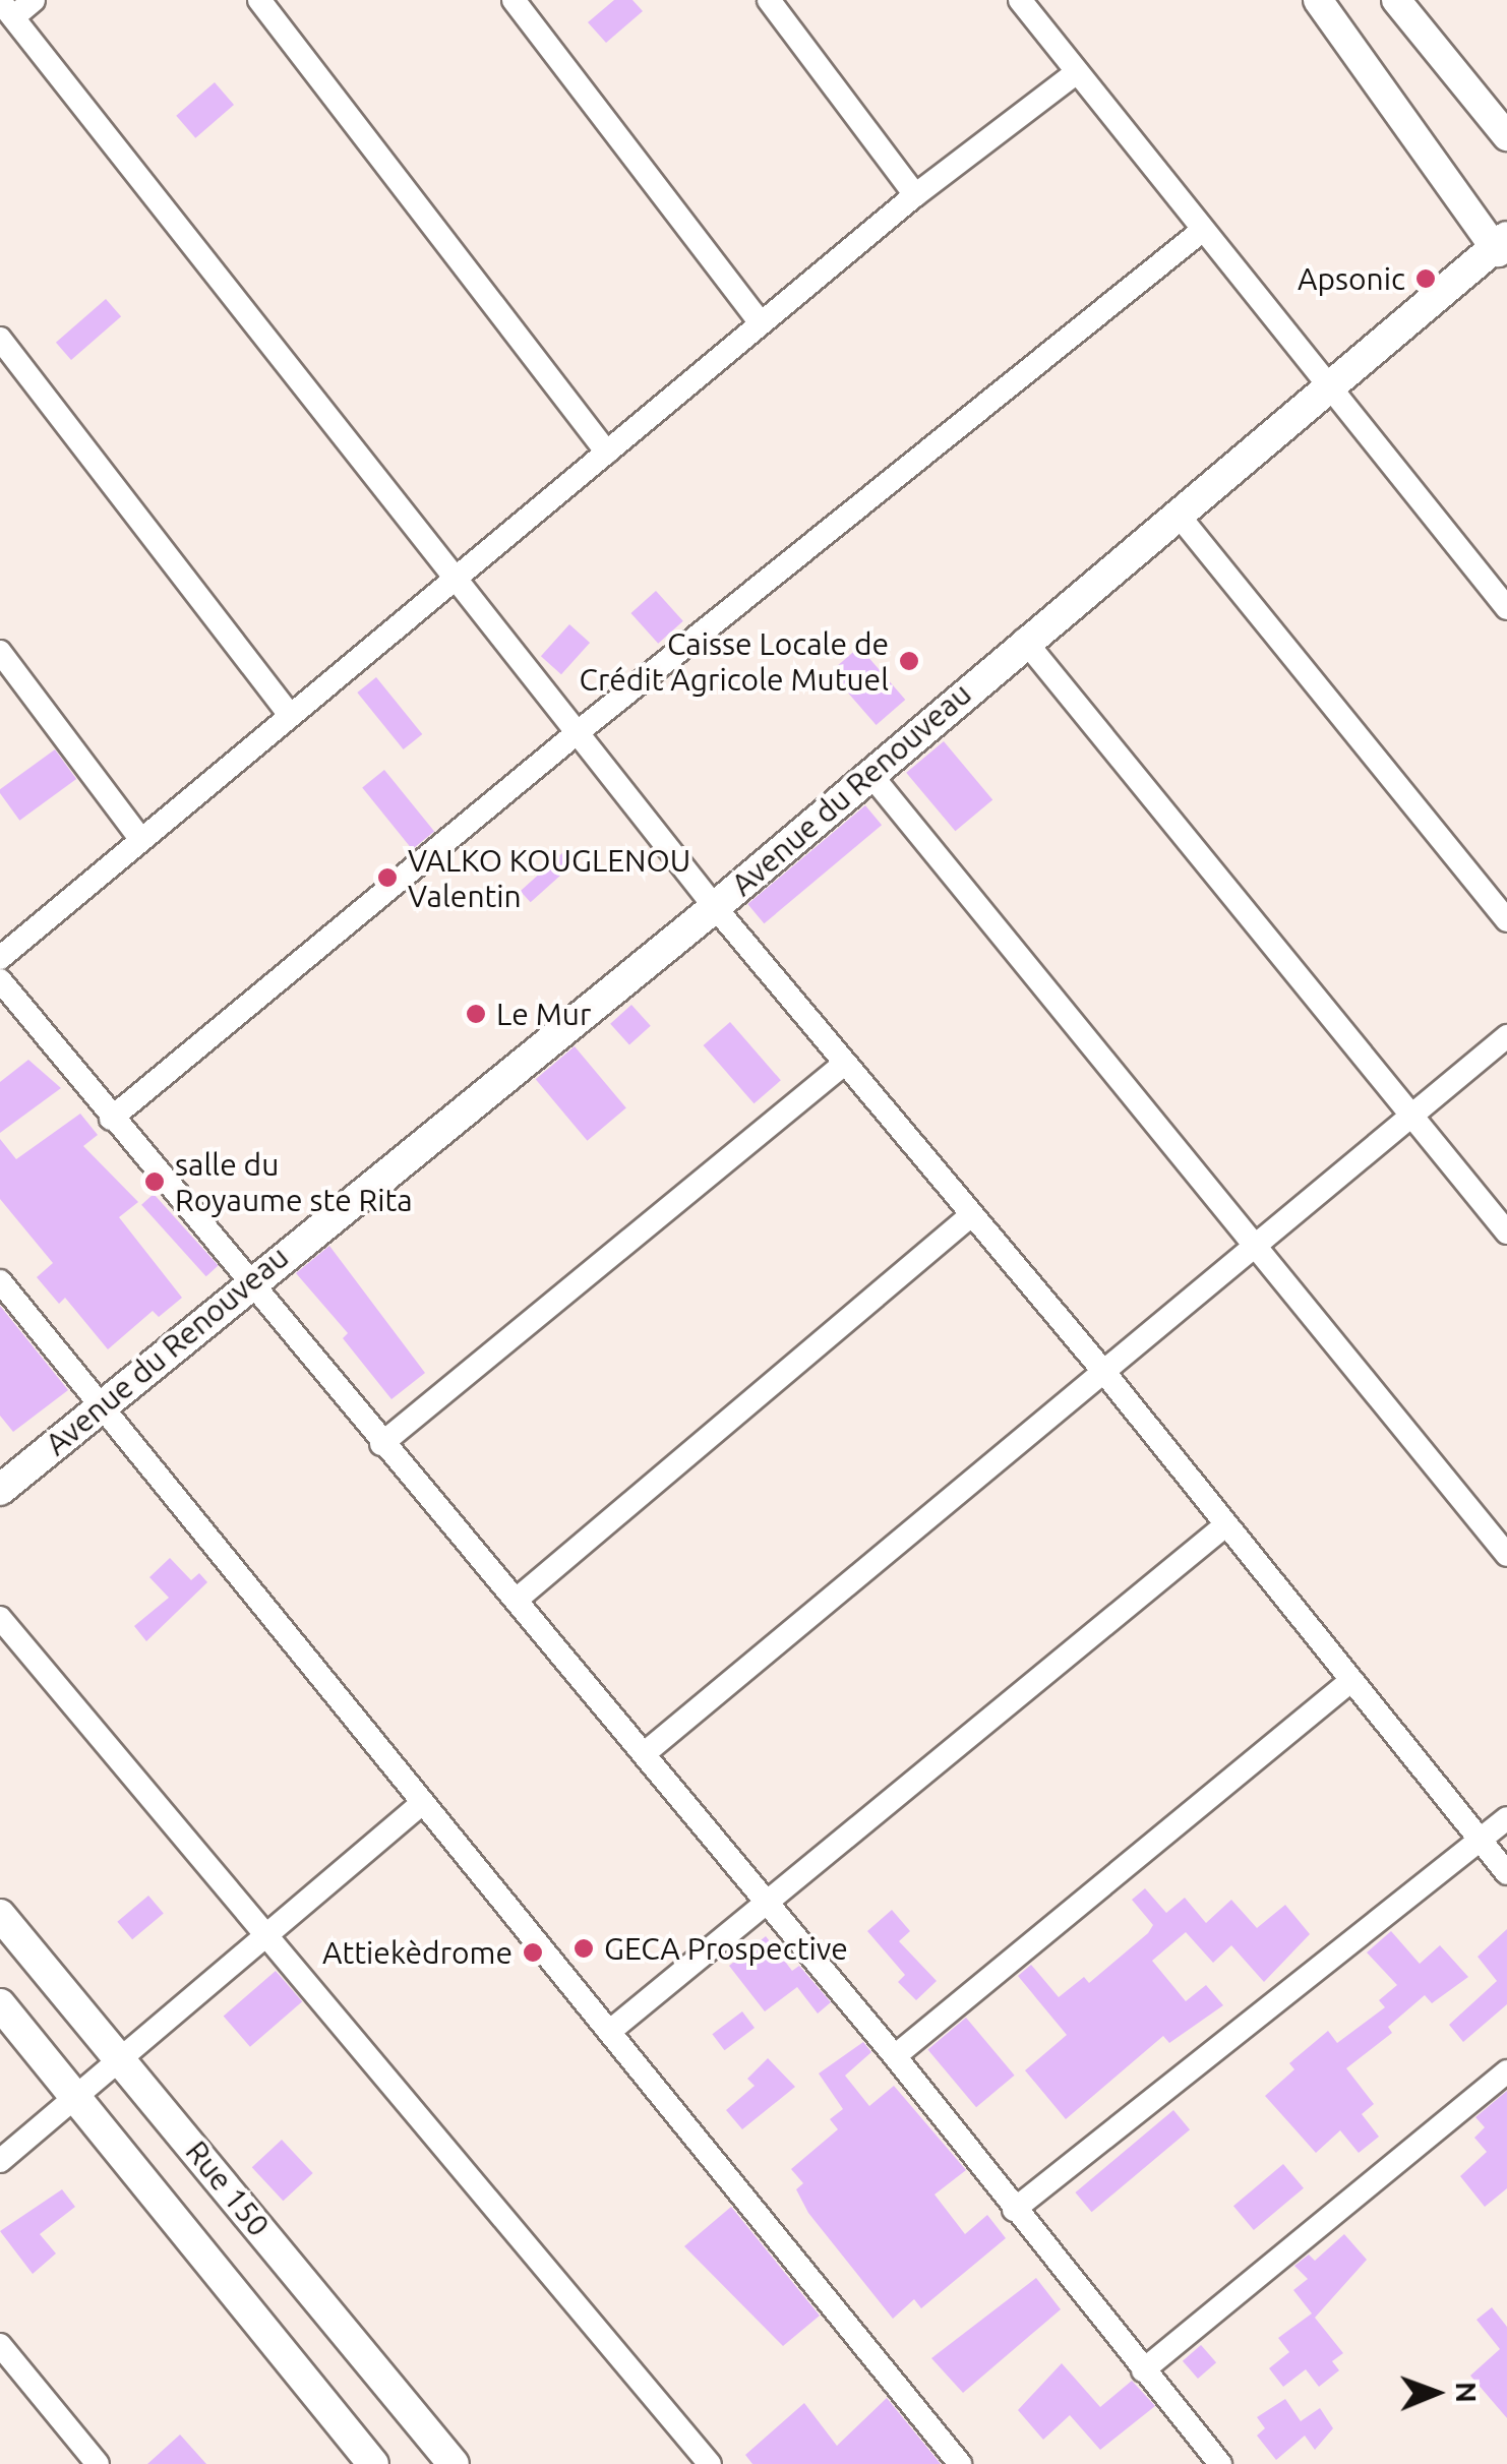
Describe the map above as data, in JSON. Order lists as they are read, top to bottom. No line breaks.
{"streets":{"main road":["Avenue du Renouveau","Rue 150"]},"places":["Apsonic","Caisse Locale de Crédit Agricole Mutuel","VALKO KOUGLENOU Valentin","Le Mur","salle du Royaume ste Rita","GECA Prospective","Attiekèdrome"],"north":"right"}
